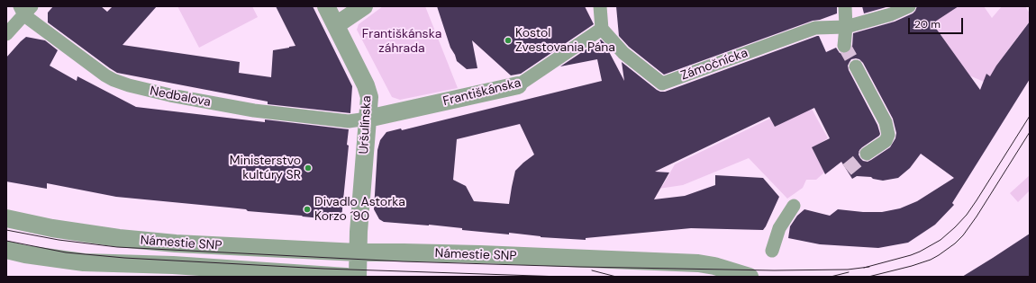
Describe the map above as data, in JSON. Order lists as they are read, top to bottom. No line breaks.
{"streets":{"street":["Zámočnícka","Františkánska","Nedbalova","Uršulínska","Námestie SNP"]},"crossings":[["Zámočnícka","Františkánska"],["Františkánska","Nedbalova"],["Františkánska","Uršulínska"],["Nedbalova","Uršulínska"],["Uršulínska","Námestie SNP"]],"parks":["Františkánska záhrada"],"places":["Kostol Zvestovania Pána","Ministerstvo kultúry SR","Divadlo Astorka Korzo ´90"],"scale_bar":"20 m"}
